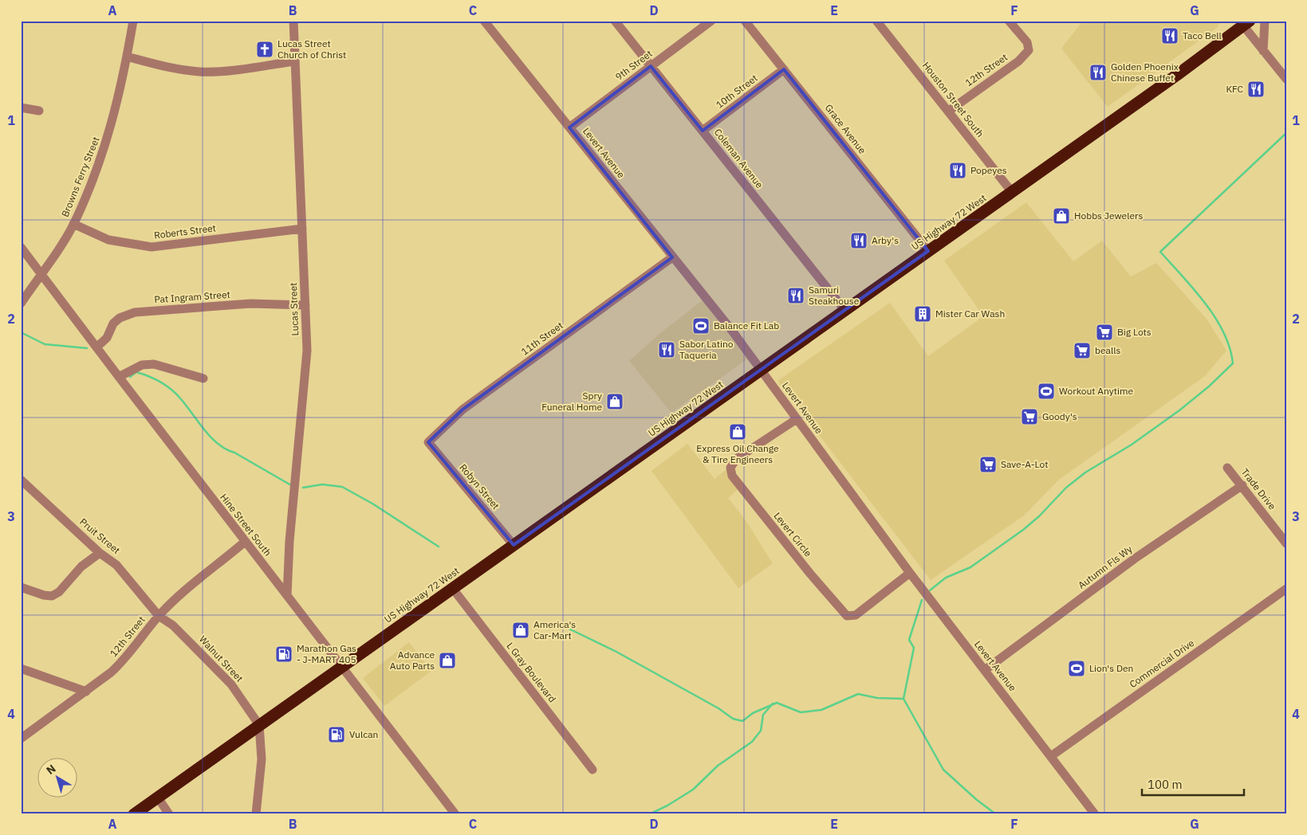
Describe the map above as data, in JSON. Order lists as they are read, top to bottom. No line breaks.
{"streets":{"highway":["US Highway 72 West"],"street":["9th Street","12th Street","10th Street","Houston Street South","Grace Avenue","Levert Avenue","Coleman Avenue","Browns Ferry Street","Roberts Street","Pat Ingram Street","Lucas Street","11th Street","Robyn Street","Trade Drive","Hine Street South","Levert Circle","Pruit Street","Autumn Fls Wy","Walnut Street","Commercial Drive","L Gray Boulevard"]},"crossings":[["9th Street","Levert Avenue"],["9th Street","Coleman Avenue"],["12th Street","Houston Street South"],["12th Street","Hine Street South"],["12th Street","Pruit Street"],["12th Street","Walnut Street"],["10th Street","Grace Avenue"],["10th Street","Coleman Avenue"],["Houston Street South","US Highway 72 West"],["Grace Avenue","US Highway 72 West"],["Levert Avenue","US Highway 72 West"],["Levert Avenue","11th Street"],["Levert Avenue","Levert Circle"],["Levert Avenue","Autumn Fls Wy"],["Levert Avenue","Commercial Drive"],["Coleman Avenue","US Highway 72 West"],["Browns Ferry Street","Roberts Street"],["Browns Ferry Street","Hine Street South"],["US Highway 72 West","Robyn Street"],["US Highway 72 West","Hine Street South"],["US Highway 72 West","Walnut Street"],["US Highway 72 West","L Gray Boulevard"],["Roberts Street","Lucas Street"],["Pat Ingram Street","Lucas Street"],["Pat Ingram Street","Hine Street South"],["Lucas Street","Hine Street South"],["11th Street","Robyn Street"],["Trade Drive","Autumn Fls Wy"],["Pruit Street","Walnut Street"]],"places":{"restaurant":["Taco Bell","Golden Phoenix Chinese Buffet","KFC","Popeyes","Arby's","Samuri Steakhouse","Sabor Latino Taqueria"],"church":["Lucas Street Church of Christ"],"shop":["Hobbs Jewelers","Spry Funeral Home","Express Oil Change & Tire Engineers","America's Car-Mart","Advance Auto Parts"],"building":["Mister Car Wash"],"sports":["Balance Fit Lab","Workout Anytime","Lion's Den"],"supermarket":["Big Lots","bealls","Goody's","Save-A-Lot"],"fuel station":["Marathon Gas - J-MART 405","Vulcan"]},"scale_bar":"100 m","north":"top left","grid":{"columns":["A","B","C","D","E","F","G"],"rows":["1","2","3","4"]}}
